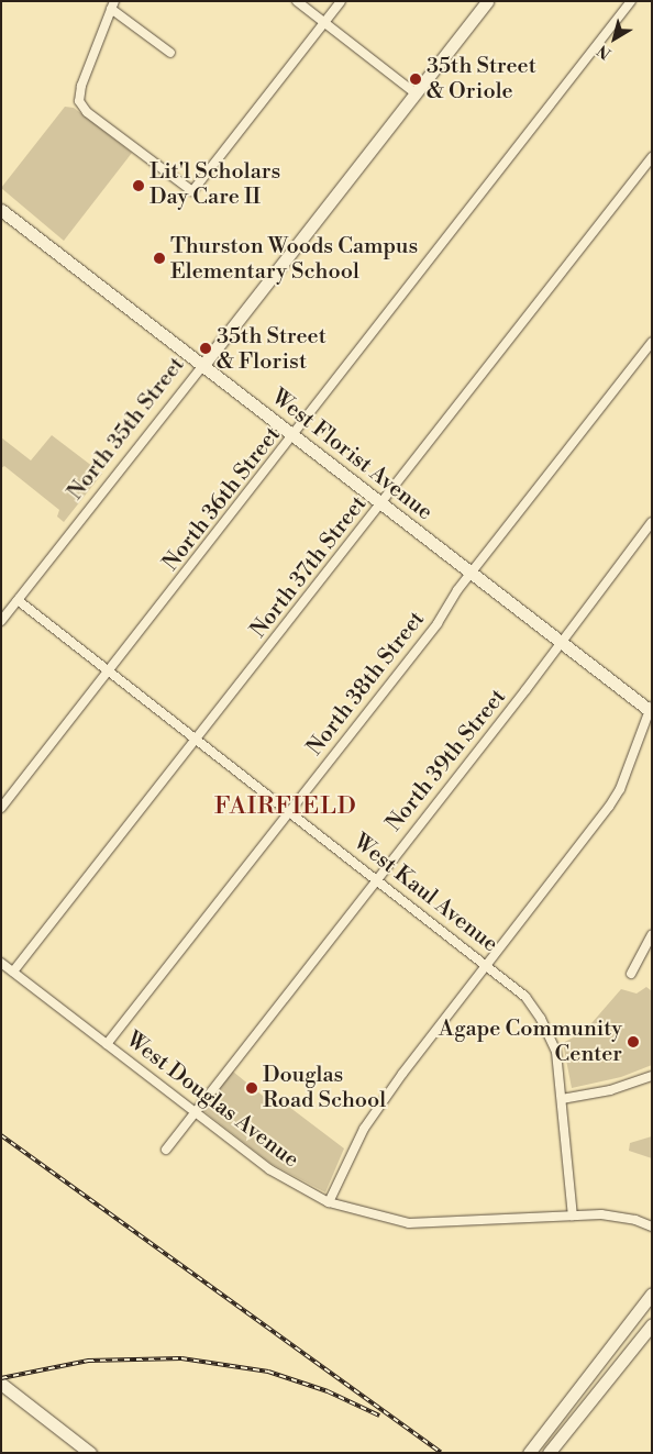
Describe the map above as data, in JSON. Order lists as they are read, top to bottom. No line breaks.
{"streets":{"street":["North 35th Street","West Florist Avenue","North 36th Street","North 37th Street","North 38th Street","North 39th Street","West Kaul Avenue","West Douglas Avenue"]},"crossings":[["North 35th Street","West Florist Avenue"],["North 35th Street","West Kaul Avenue"],["West Florist Avenue","North 36th Street"],["West Florist Avenue","North 37th Street"],["West Florist Avenue","North 38th Street"],["West Florist Avenue","North 39th Street"],["North 36th Street","West Kaul Avenue"],["North 37th Street","West Kaul Avenue"],["North 37th Street","West Douglas Avenue"],["North 38th Street","West Kaul Avenue"],["North 38th Street","West Douglas Avenue"],["North 39th Street","West Kaul Avenue"],["North 39th Street","West Douglas Avenue"],["West Kaul Avenue","West Douglas Avenue"]],"districts":["FAIRFIELD"],"places":["35th Street & Oriole","Lit'l Scholars Day Care II","Thurston Woods Campus Elementary School","35th Street & Florist","Agape Community Center","Douglas Road School"],"north":"bottom left"}
